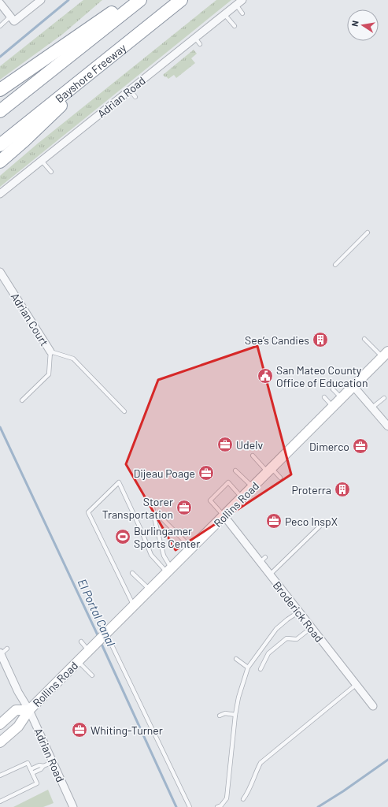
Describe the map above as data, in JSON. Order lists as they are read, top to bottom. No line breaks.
{"streets":{"highway":["Bayshore Freeway"],"main road":["Rollins Road"],"street":["Adrian Road","Adrian Court","Broderick Road"]},"crossings":[["Adrian Road","Rollins Road"],["Rollins Road","Broderick Road"]],"water":["El Portal Canal"],"places":{"building":["See’s Candies","Proterra"],"public building":["San Mateo County Office of Education"],"office":["Udelv","Dimerco","Dijeau Poage","Storer Transportation","Peco InspX","Whiting-Turner"],"sports":["Burlingamer Sports Center"]},"north":"left"}
